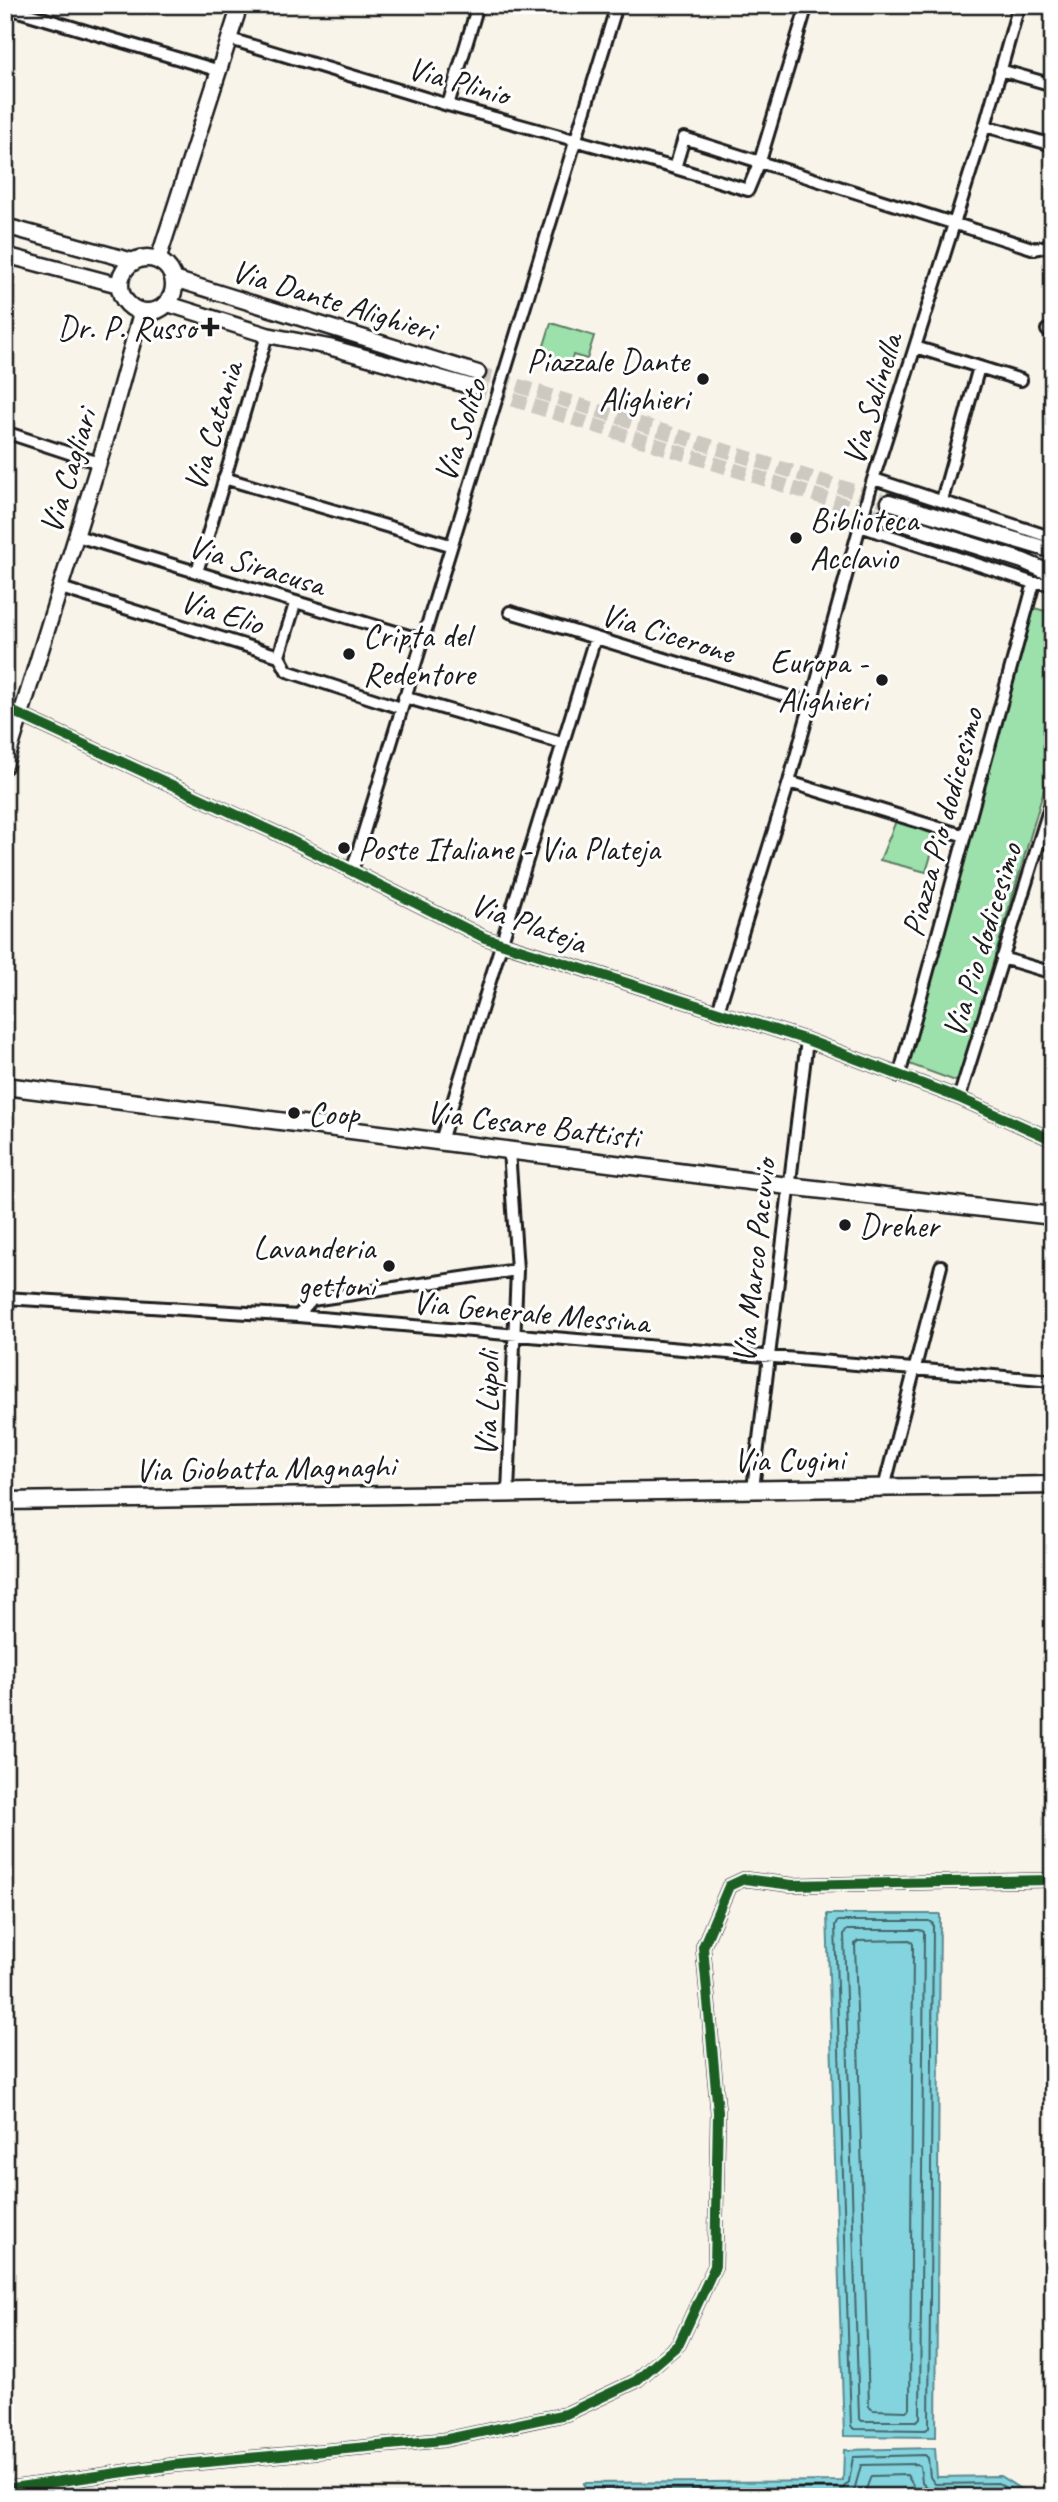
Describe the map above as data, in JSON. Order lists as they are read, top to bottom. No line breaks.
{"streets":{"main road":["Via Cesare Battisti","Via Cugini","Via Giobatta Magnaghi"],"street":["Via Plinio","Via Dante Alighieri","Via Salinella","Via Catania","Via Solìto","Via Cagliari","Via Siracusa","Via Elio","Via Cicerone","Piazza Pio dodicesimo","Via Plateja","Via Pio dodicesimo","Via Marco Pacuvio","Via Generale Messina","Via Lùpoli"]},"crossings":[["Via Plinio","Via Solìto"],["Via Dante Alighieri","Via Catania"],["Via Dante Alighieri","Via Cagliari"],["Via Salinella","Via Cicerone"],["Via Salinella","Via Plateja"],["Via Catania","Via Siracusa"],["Via Solìto","Via Siracusa"],["Via Solìto","Via Elio"],["Via Solìto","Via Plateja"],["Via Cagliari","Via Siracusa"],["Via Cagliari","Via Elio"],["Via Cagliari","Via Plateja"],["Piazza Pio dodicesimo","Via Plateja"],["Via Plateja","Via Pio dodicesimo"],["Via Plateja","Via Marco Pacuvio"],["Via Cesare Battisti","Via Marco Pacuvio"],["Via Cesare Battisti","Via Lùpoli"],["Via Marco Pacuvio","Via Generale Messina"],["Via Marco Pacuvio","Via Cugini"],["Via Generale Messina","Via Lùpoli"],["Via Lùpoli","Via Giobatta Magnaghi"],["Via Cugini","Via Giobatta Magnaghi"]],"places":{"health":["Dr. P. Russo"],"other":["Piazzale Dante Alighieri","Biblioteca Acclavio","Cripta del Redentore","Europa - Alighieri","Poste Italiane - Via Plateja","Coop","Dreher","Lavanderia gettoni"]}}
